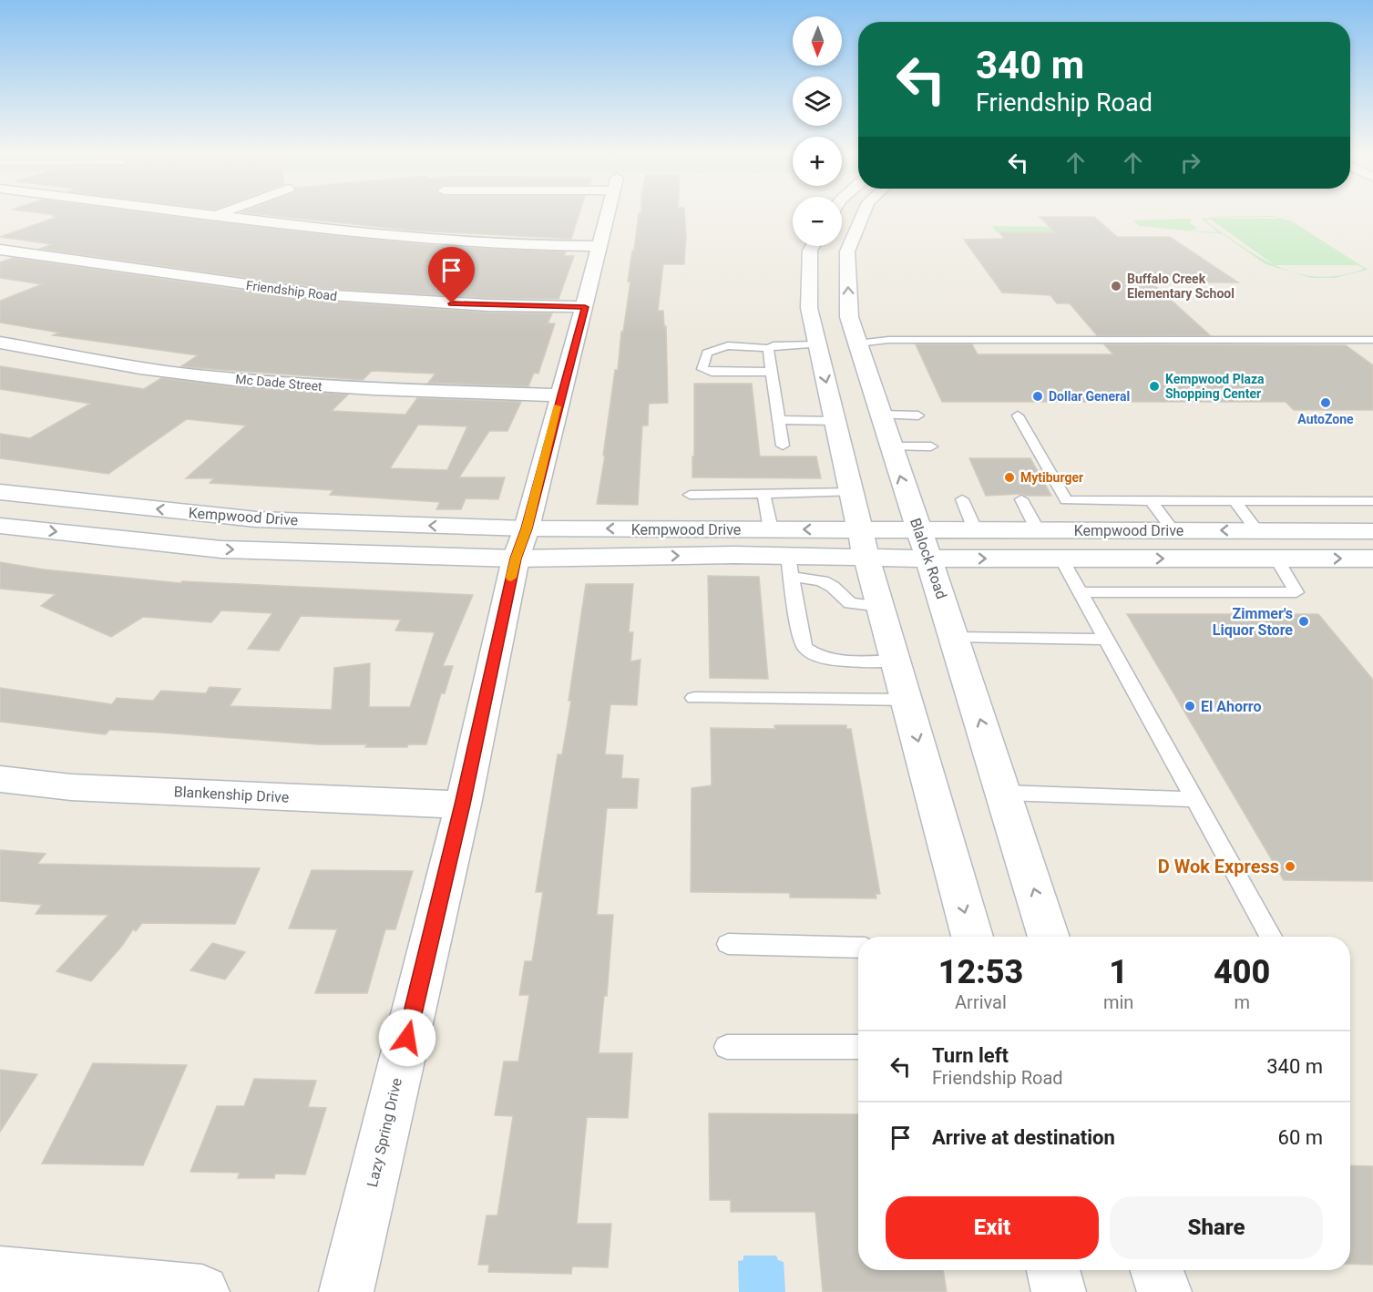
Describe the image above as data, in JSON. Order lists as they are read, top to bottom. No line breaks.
{"streets":{"main road":["Friendship Road","Mc Dade Street","Kempwood Drive","Blalock Road","Blankenship Drive","Lazy Spring Drive"]},"crossings":[["Friendship Road","Lazy Spring Drive"],["Mc Dade Street","Lazy Spring Drive"],["Kempwood Drive","Blalock Road"],["Kempwood Drive","Lazy Spring Drive"],["Blankenship Drive","Lazy Spring Drive"]],"places":["Buffalo Creek Elementary School","Kempwood Plaza Shopping Center","Dollar General","AutoZone","Mytiburger","Zimmer's Liquor Store","El Ahorro","D Wok Express"],"north":"bottom","page":{"map_buttons":["+","−"],"turn":["340 m","Friendship Road"],"eta":["12:53","Arrival","1","min","400","m"],"list":[{"name":"Turn left","note":"Friendship Road","value":"340 m"},{"name":"Arrive at destination","value":"60 m"}],"buttons":["Exit","Share"]}}
